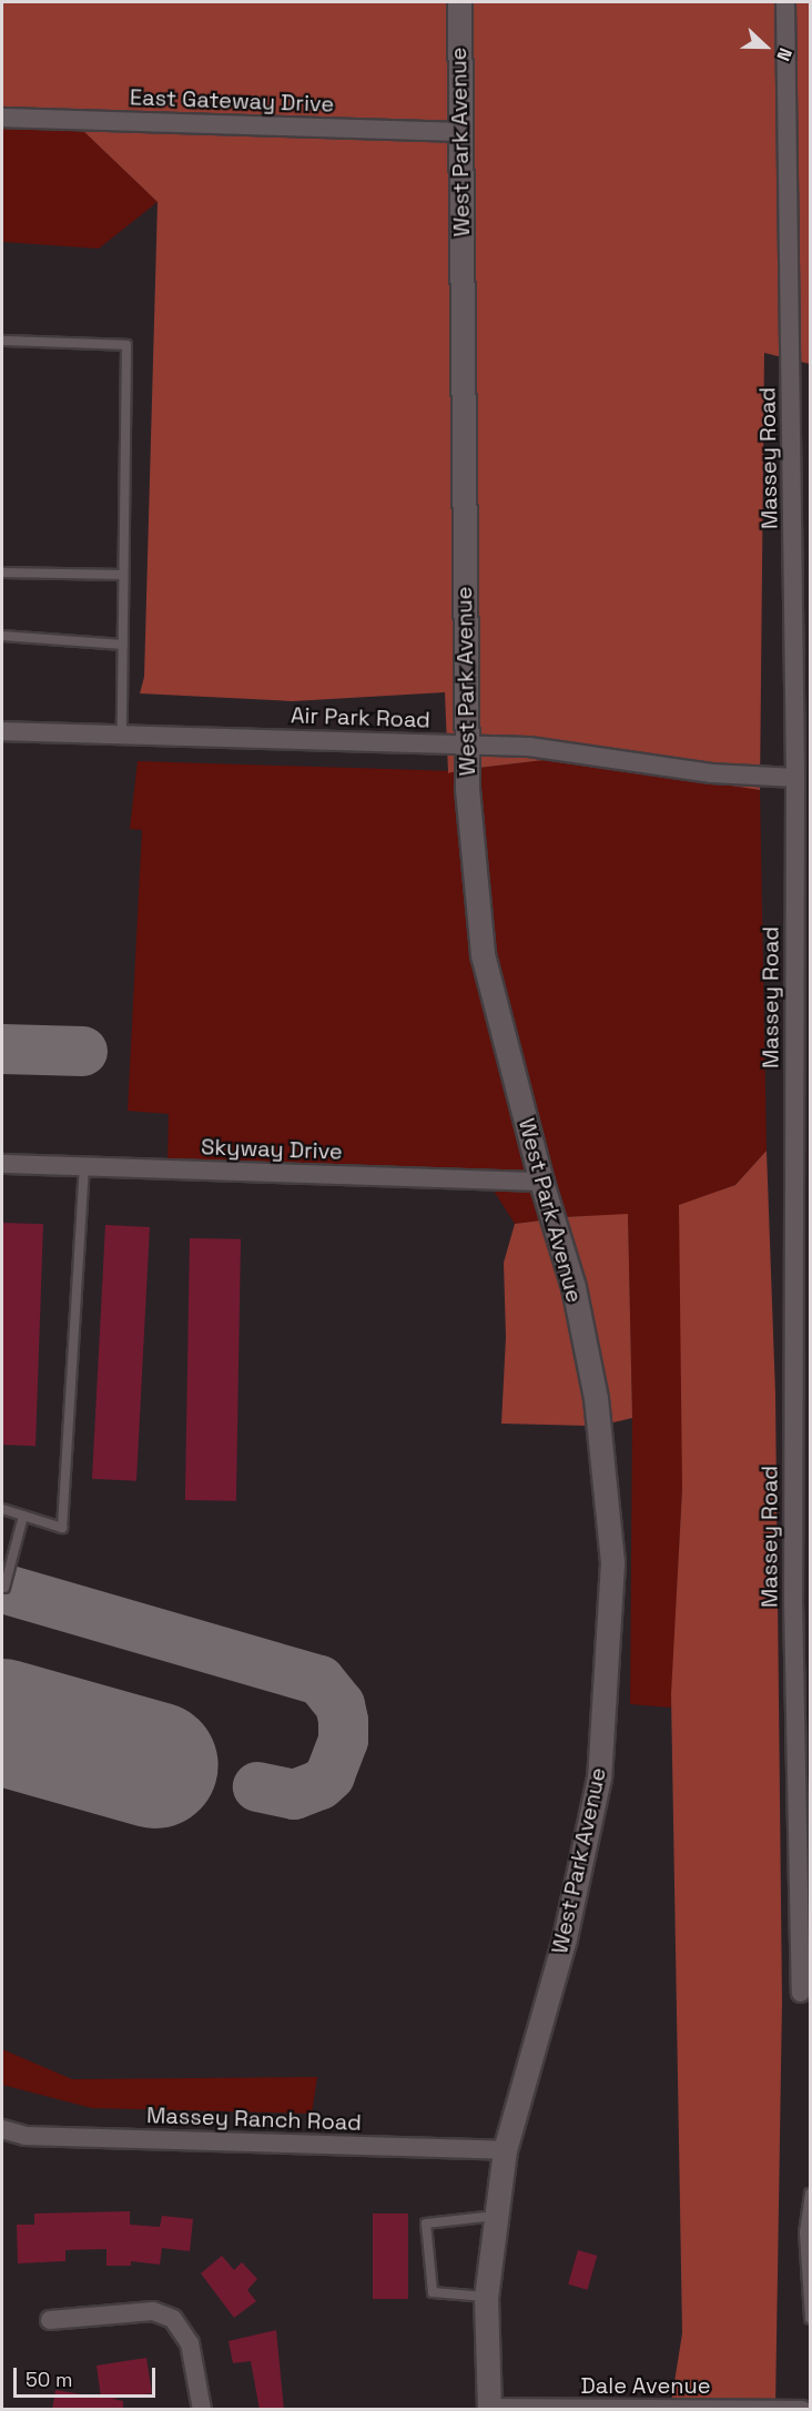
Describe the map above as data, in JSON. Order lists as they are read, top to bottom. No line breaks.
{"streets":{"street":["East Gateway Drive","West Park Avenue","Massey Road","Air Park Road","Skyway Drive","Massey Ranch Road","Dale Avenue"]},"crossings":[["East Gateway Drive","West Park Avenue"],["West Park Avenue","Air Park Road"],["West Park Avenue","Skyway Drive"],["West Park Avenue","Massey Ranch Road"],["West Park Avenue","Dale Avenue"],["Massey Road","Air Park Road"]],"scale_bar":"50 m","north":"right"}
